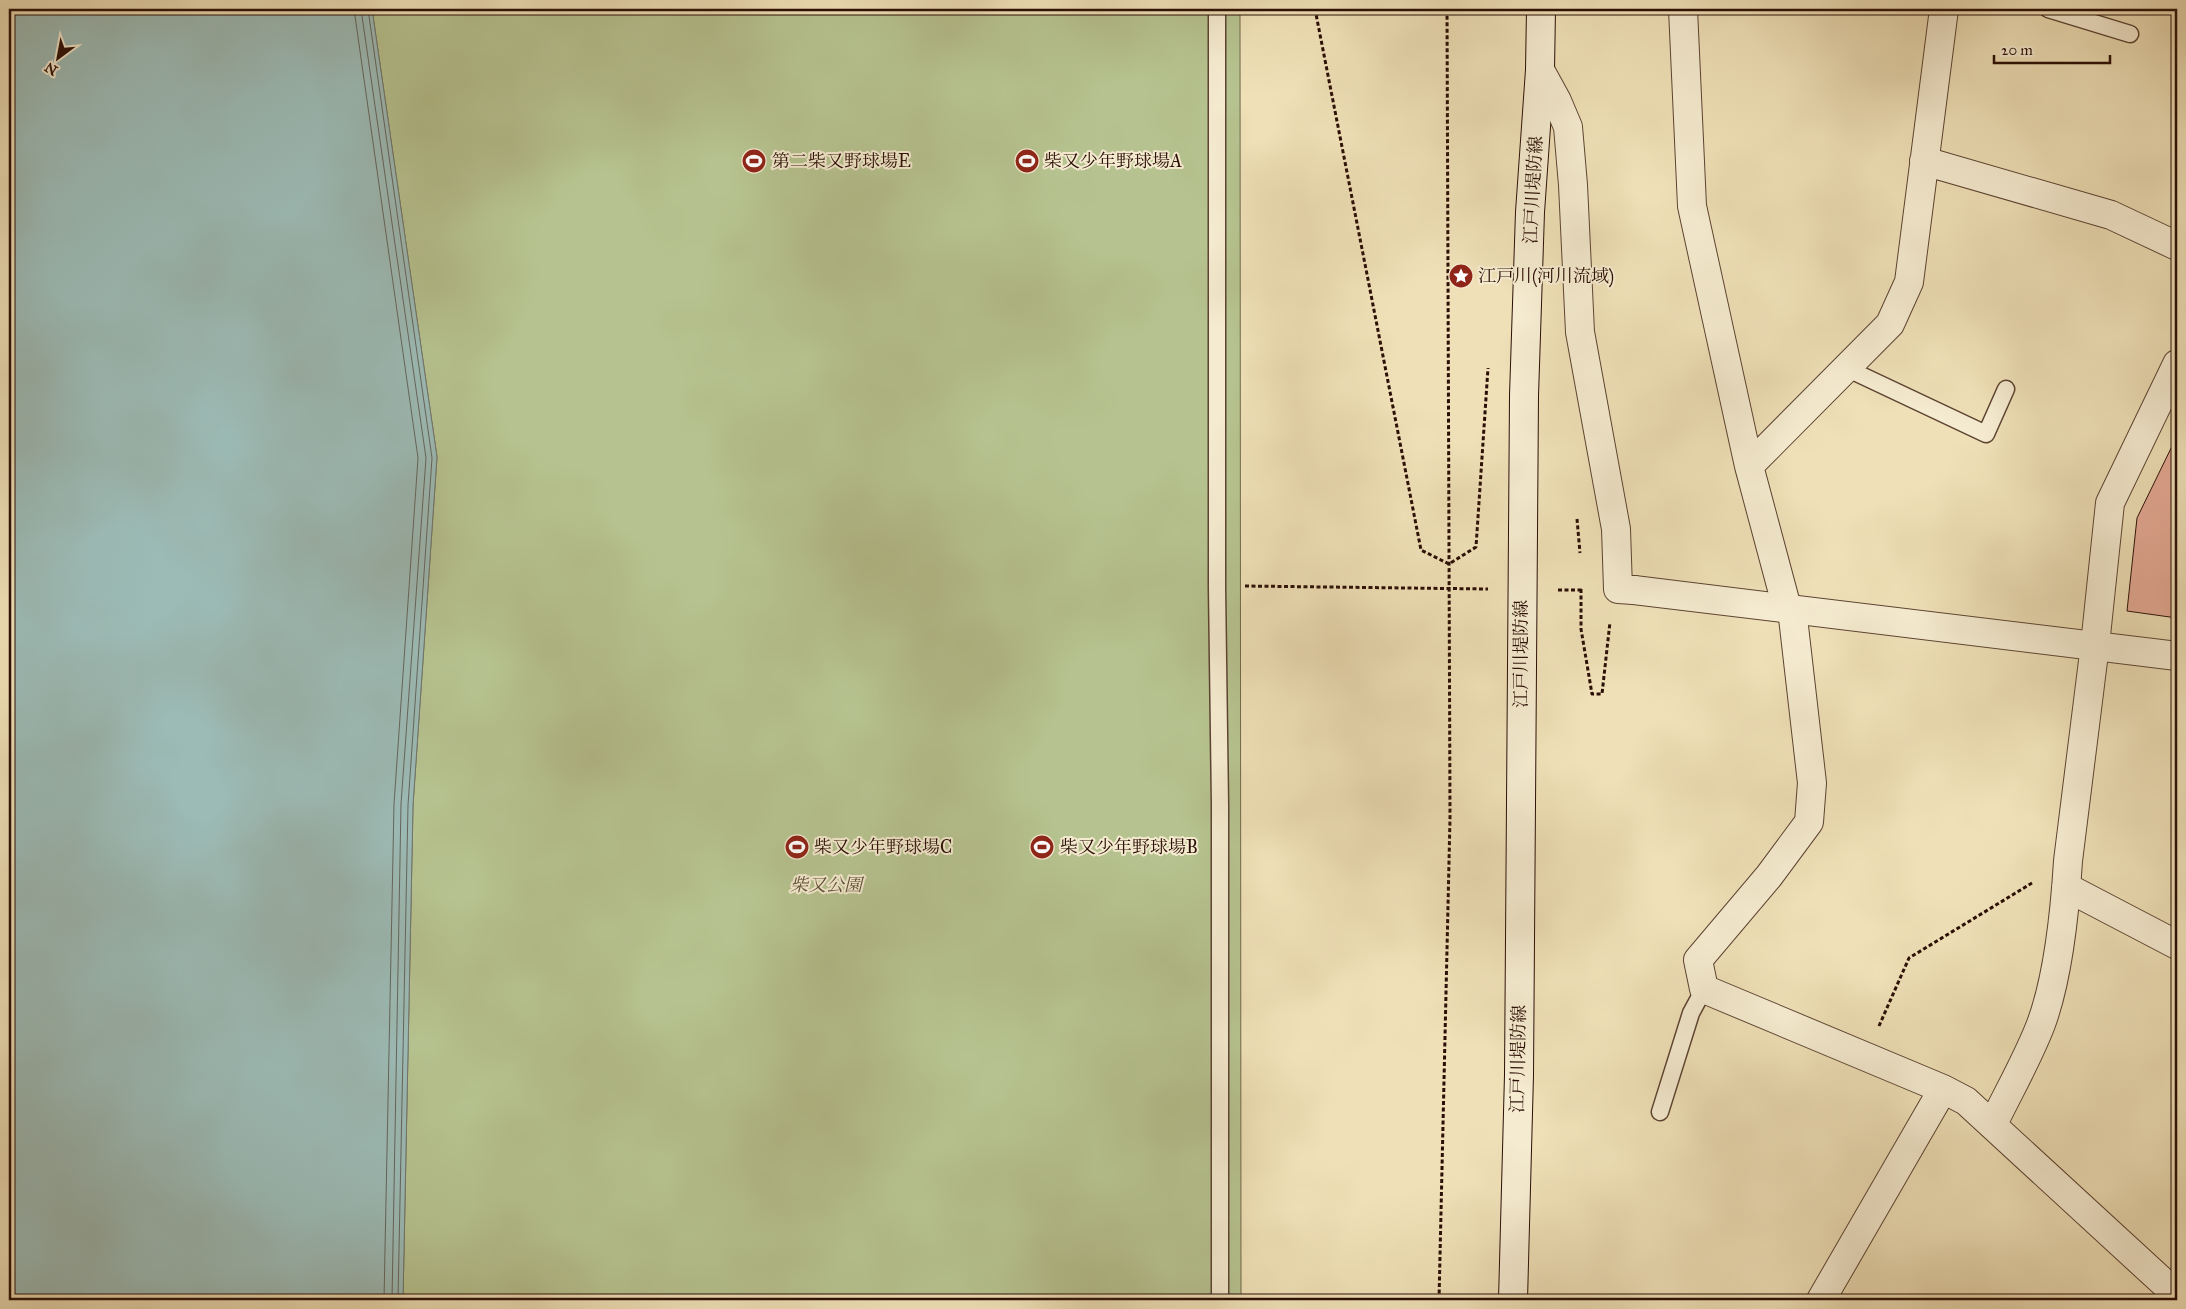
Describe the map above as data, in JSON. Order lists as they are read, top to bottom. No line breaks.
{"streets":{"street":["江戸川堤防線"]},"parks":["柴又公園"],"places":{"sports":["第二柴又野球場E","柴又少年野球場A","柴又少年野球場C","柴又少年野球場B"],"place":["江戸川(河川流域)"]},"scale_bar":"20 m","north":"bottom left"}
